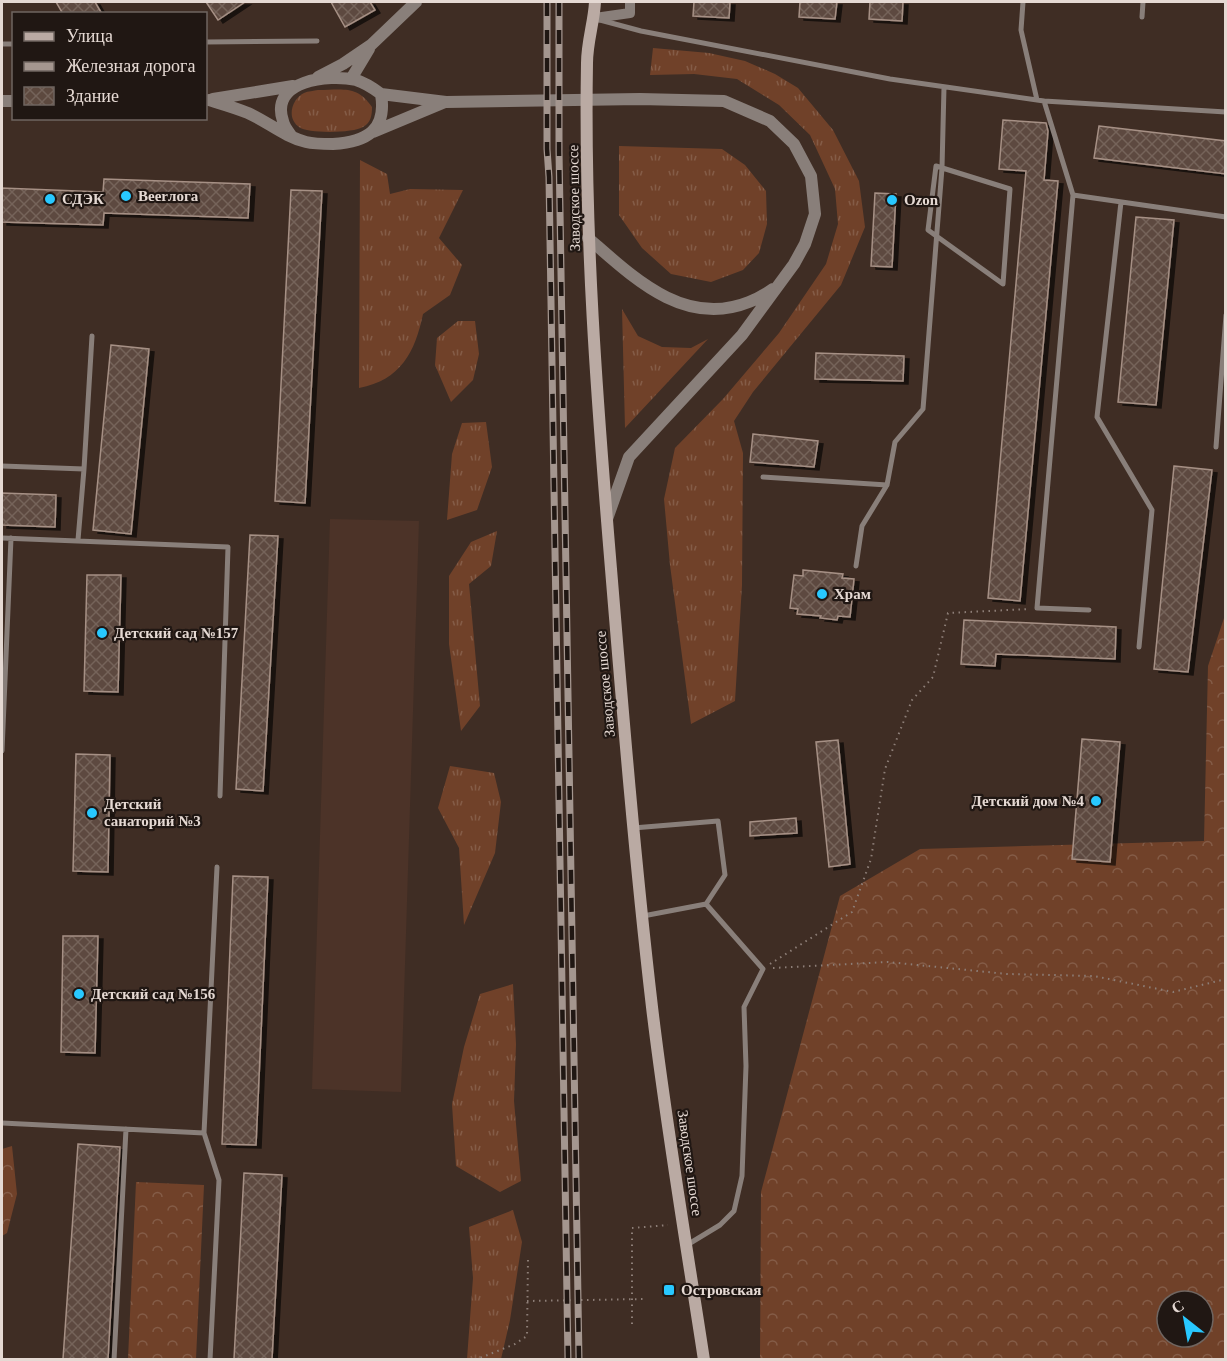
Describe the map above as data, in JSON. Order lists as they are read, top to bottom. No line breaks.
{"streets":{"main road":["Заводское шоссе"]},"places":{"other":["Beerлога","СДЭК","Ozon","Храм","Детский сад №157","Детский дом №4","Детский санаторий №3","Детский сад №156"],"transit":["Островская"]},"legend":["Улица","Железная дорога","Здание"],"north":"top left"}
